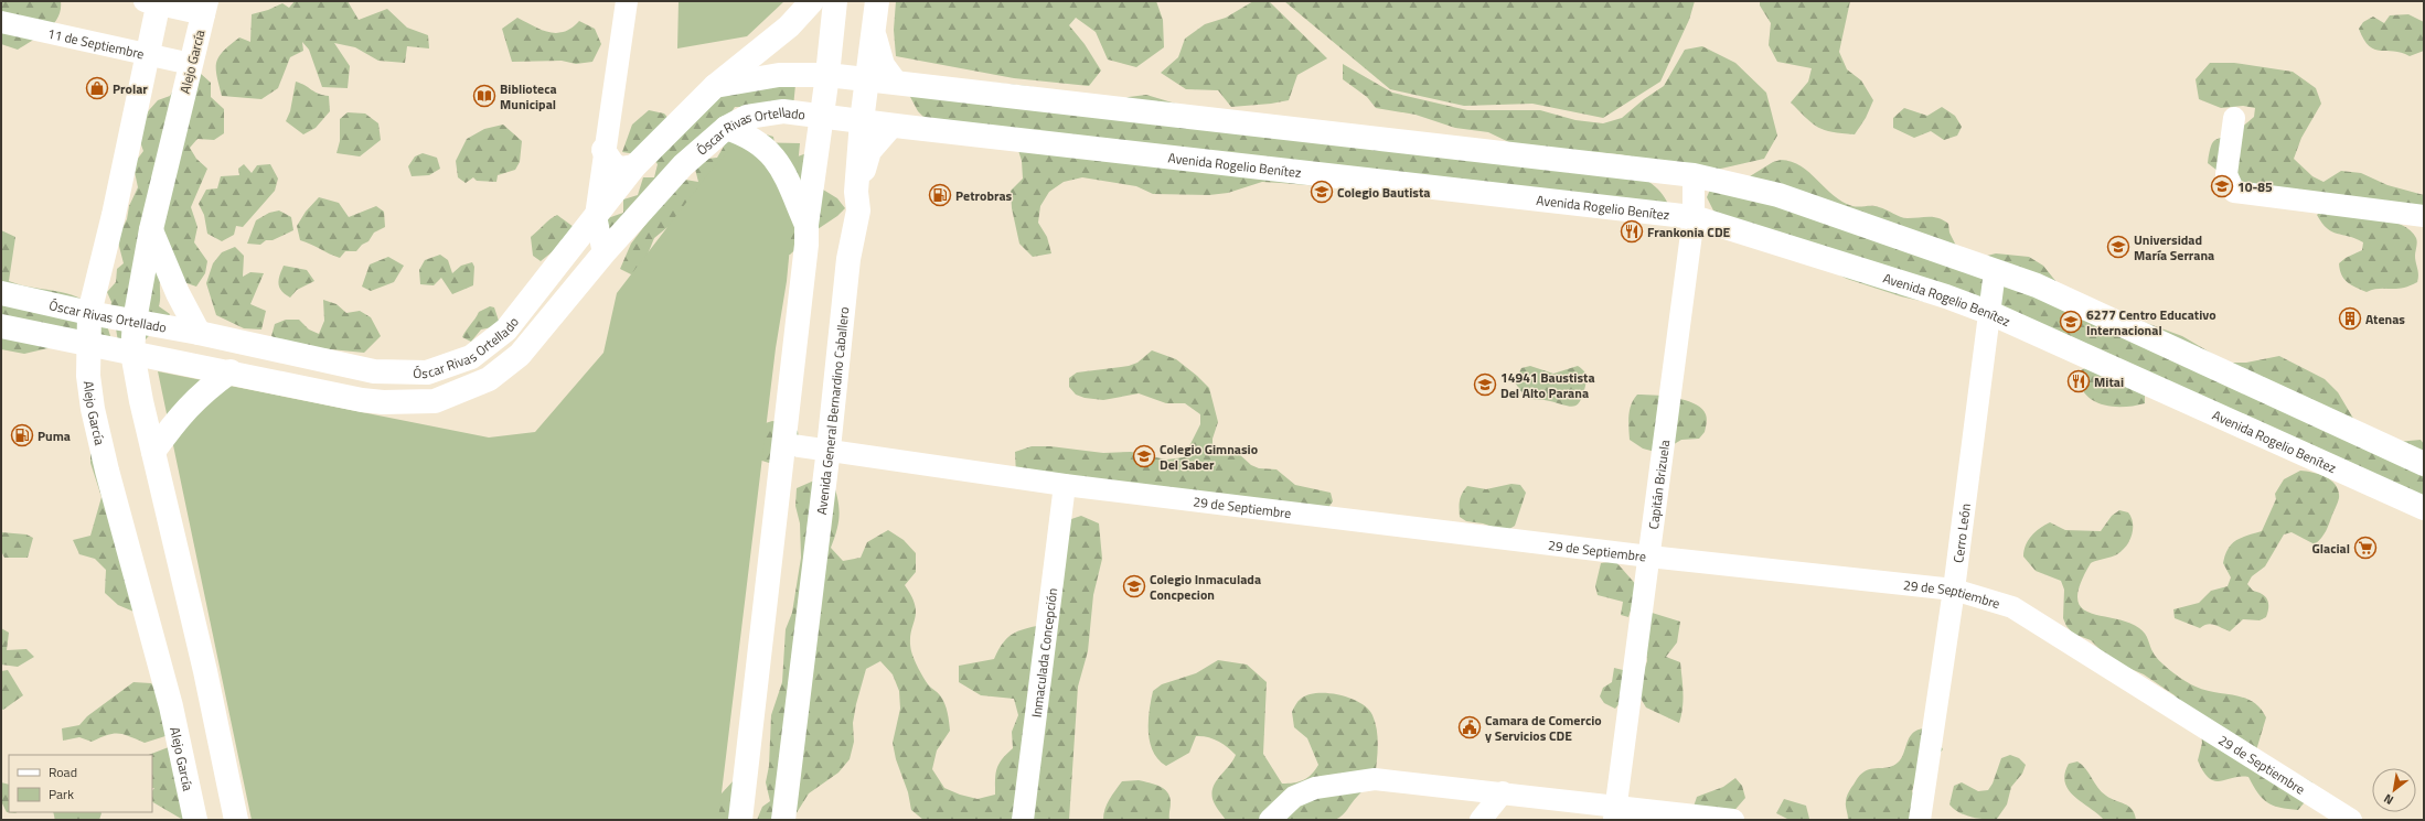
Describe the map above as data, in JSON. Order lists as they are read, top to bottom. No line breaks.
{"streets":{"street":["11 de Septiembre","Alejo García","Óscar Rivas Ortellado","Avenida Rogelio Benítez","Avenida General Bernardino Caballero","Capitán Brizuela","29 de Septiembre","Cerro León","Inmaculada Concepción"]},"crossings":[["11 de Septiembre","Alejo García"],["Alejo García","Óscar Rivas Ortellado"],["Óscar Rivas Ortellado","Avenida Rogelio Benítez"],["Óscar Rivas Ortellado","Avenida General Bernardino Caballero"],["Avenida Rogelio Benítez","Avenida General Bernardino Caballero"],["Avenida Rogelio Benítez","Capitán Brizuela"],["Avenida Rogelio Benítez","Cerro León"],["Avenida General Bernardino Caballero","29 de Septiembre"],["Capitán Brizuela","29 de Septiembre"],["29 de Septiembre","Cerro León"],["29 de Septiembre","Inmaculada Concepción"]],"places":{"shop":["Prolar"],"library":["Biblioteca Municipal"],"school or university":["10-85","Colegio Bautista","Universidad María Serrana","6277 Centro Educativo Internacional","14941 Baustista Del Alto Parana","Colegio Gimnasio Del Saber","Colegio Inmaculada Concpecion"],"fuel station":["Petrobras","Puma"],"restaurant":["Frankonia CDE","Mitai"],"building":["Atenas"],"supermarket":["Glacial"],"public building":["Camara de Comercio y Servicios CDE"]},"legend":["Road","Park"],"north":"bottom left"}
